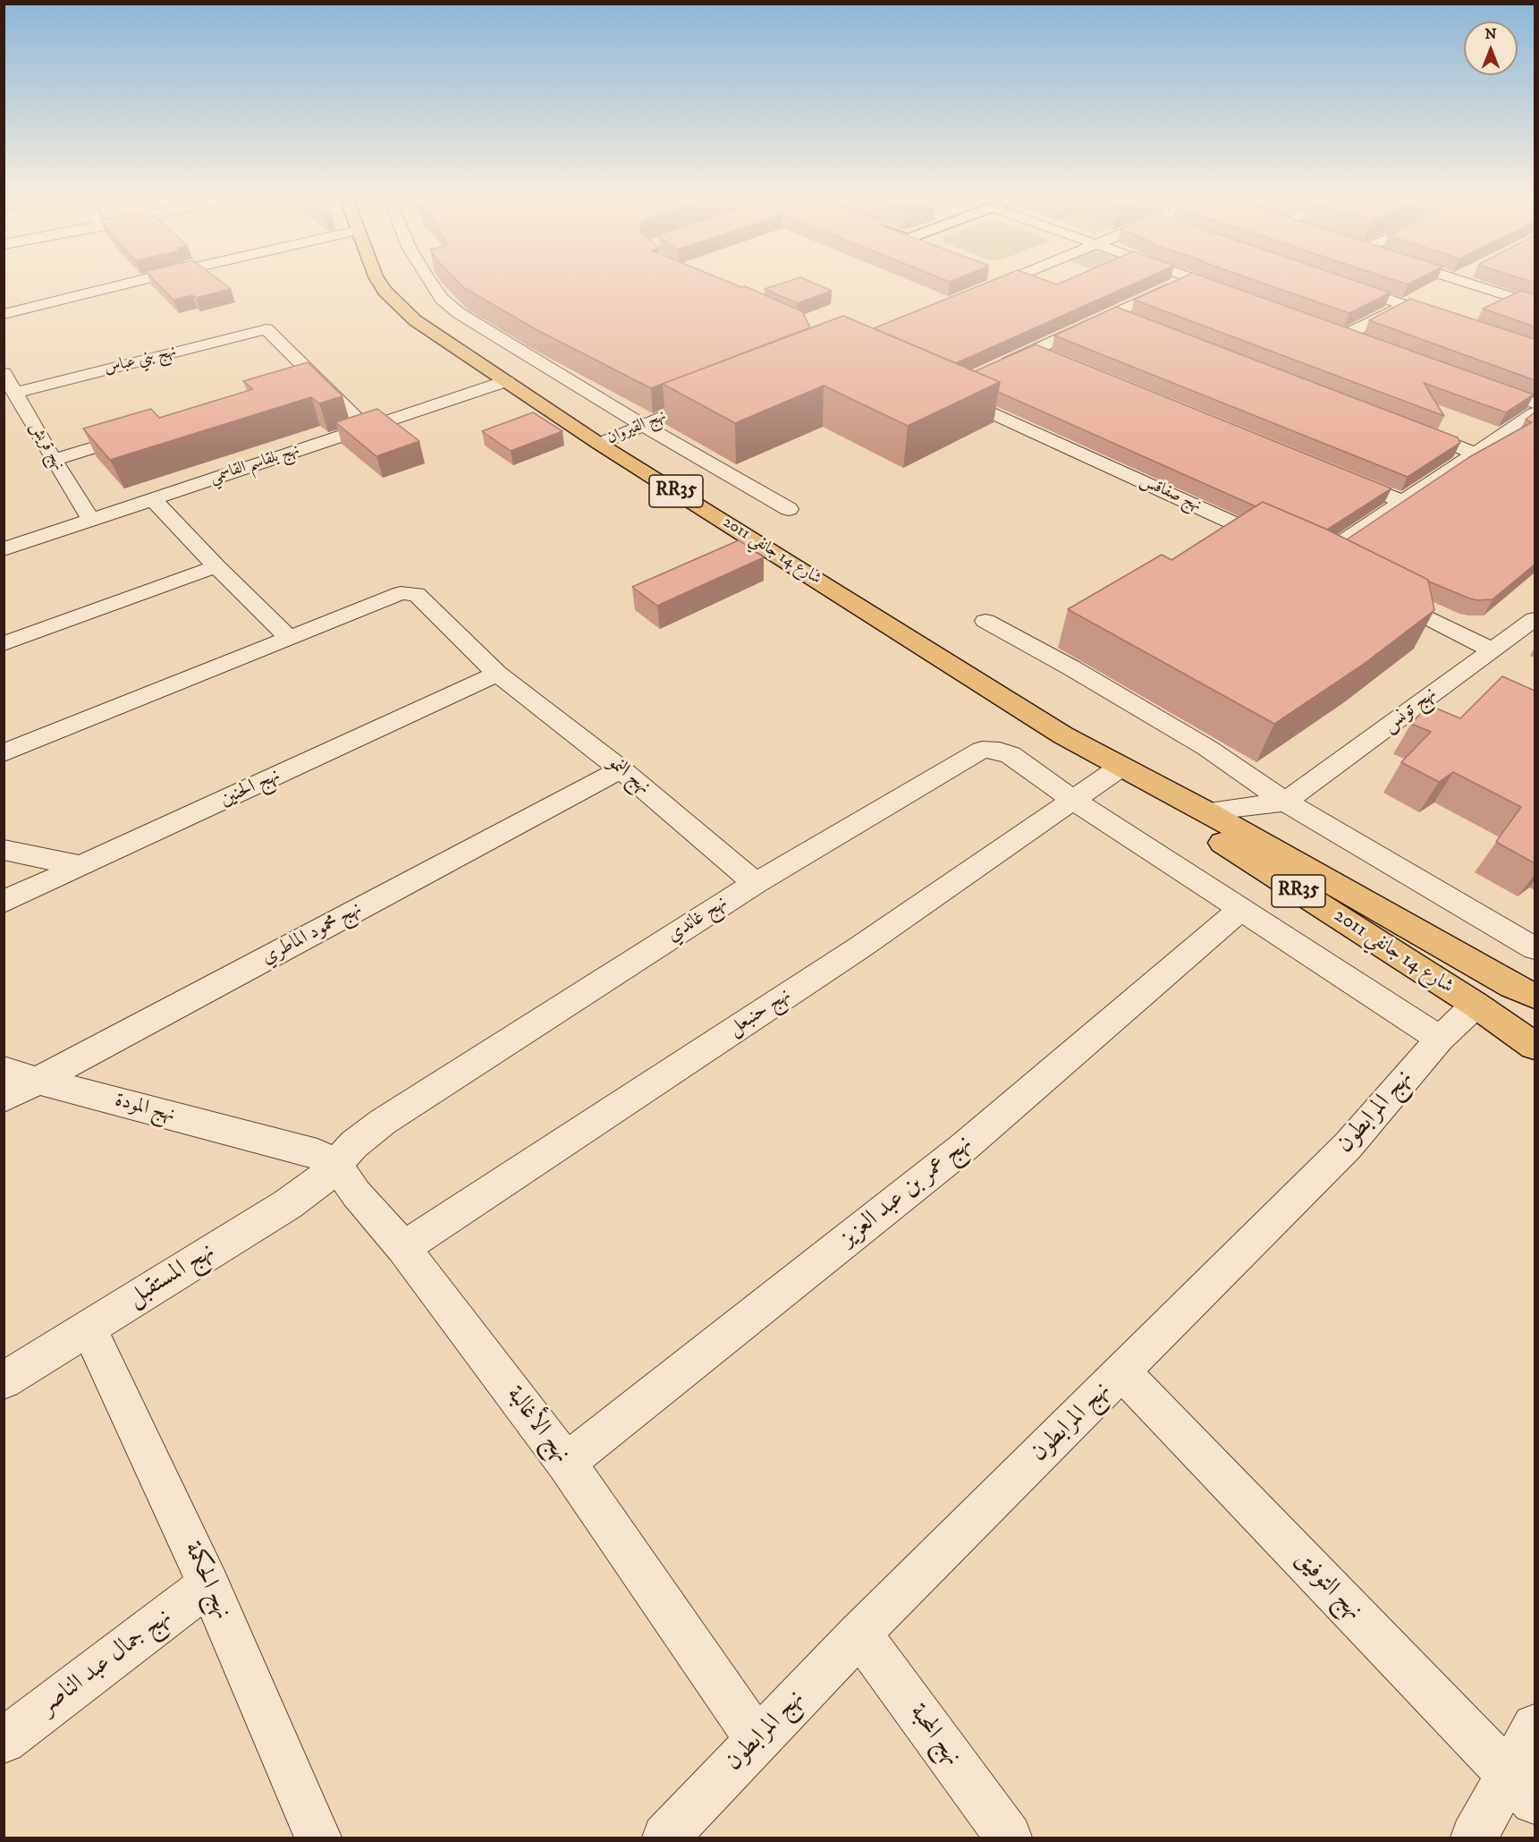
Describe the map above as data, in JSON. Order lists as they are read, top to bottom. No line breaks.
{"streets":{"main road":["RR35","شارع 14 جانفي 2011"],"street":["نهج بني عباس","نهج القيروان","نهج قريش","نهج بلقاسم القاسمي","نهج صفاقس","نهج تونس","نهج النمو","نهج الحنين","نهج غاندي","نهج محمود الماطري","نهج حنبعل","نهج المودة","نهج المرابطون","نهج عمر بن عبد العزيز","نهج المستقبل","نهج الأغالبة","نهج الحكمة","نهج التوفيق","نهج جمال عبد الناصر","نهج المحبة"]},"crossings":[["نهج بني عباس","نهج قريش"],["نهج القيروان","شارع 14 جانفي 2011"],["نهج قريش","نهج بلقاسم القاسمي"],["نهج بلقاسم القاسمي","شارع 14 جانفي 2011"],["شارع 14 جانفي 2011","نهج حنبعل"],["شارع 14 جانفي 2011","نهج المرابطون"],["نهج النمو","نهج الحنين"],["نهج النمو","نهج غاندي"],["نهج النمو","نهج محمود الماطري"],["نهج غاندي","نهج حنبعل"],["نهج غاندي","نهج المرابطون"],["نهج غاندي","نهج عمر بن عبد العزيز"],["نهج غاندي","نهج المستقبل"],["نهج غاندي","نهج الأغالبة"],["نهج محمود الماطري","نهج المودة"],["نهج حنبعل","نهج الأغالبة"],["نهج المودة","نهج الأغالبة"],["نهج المرابطون","نهج الأغالبة"],["نهج المرابطون","نهج التوفيق"],["نهج المرابطون","نهج المحبة"],["نهج عمر بن عبد العزيز","نهج الأغالبة"],["نهج المستقبل","نهج الأغالبة"],["نهج المستقبل","نهج الحكمة"],["نهج الحكمة","نهج جمال عبد الناصر"]],"north":"top"}
